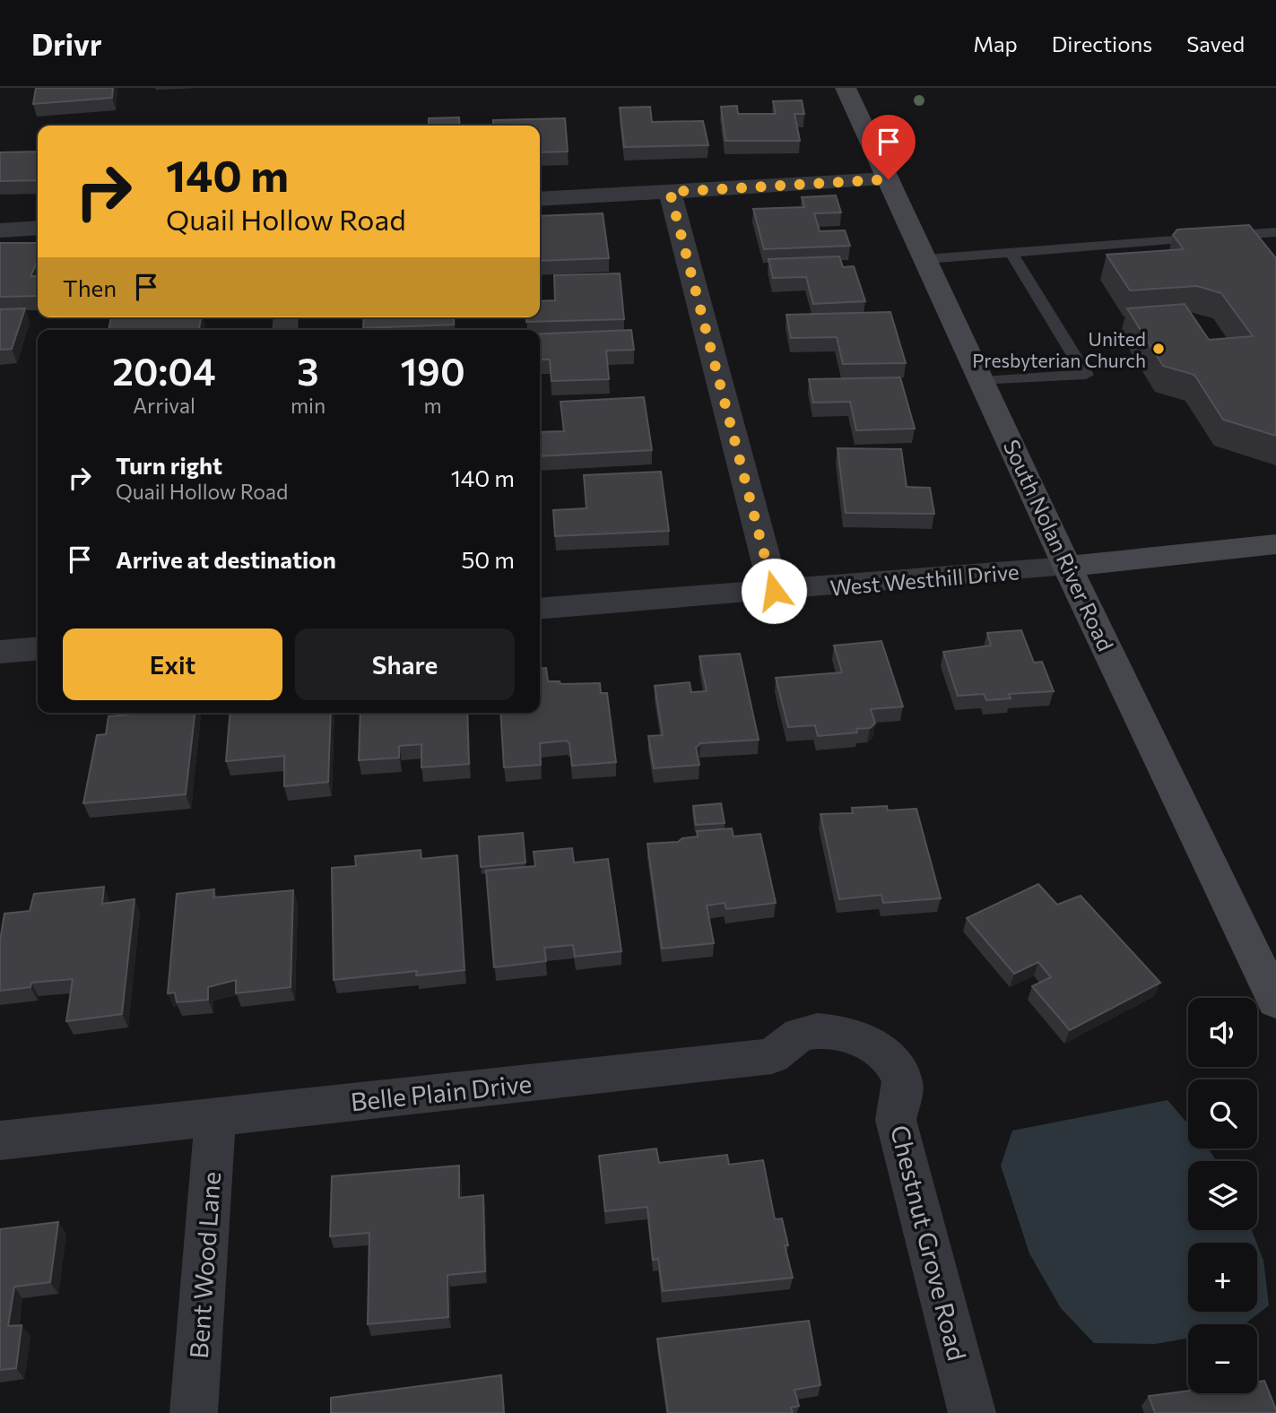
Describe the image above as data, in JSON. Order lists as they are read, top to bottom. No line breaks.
{"streets":{"main road":["South Nolan River Road","West Westhill Drive"],"street":["Belle Plain Drive","Chestnut Grove Road","Bent Wood Lane"]},"crossings":[["South Nolan River Road","West Westhill Drive"],["Belle Plain Drive","Chestnut Grove Road"],["Belle Plain Drive","Bent Wood Lane"]],"places":["United Presbyterian Church"],"page":{"header":"Drivr","nav":["Map","Directions","Saved"],"turn":["140 m","Quail Hollow Road"],"then":"Then","eta":["20:04","Arrival","3","min","190","m"],"list":[{"name":"Turn right","note":"Quail Hollow Road","value":"140 m"},{"name":"Arrive at destination","value":"50 m"}],"buttons":["Exit","Share"],"map_buttons":["+","−"]}}
